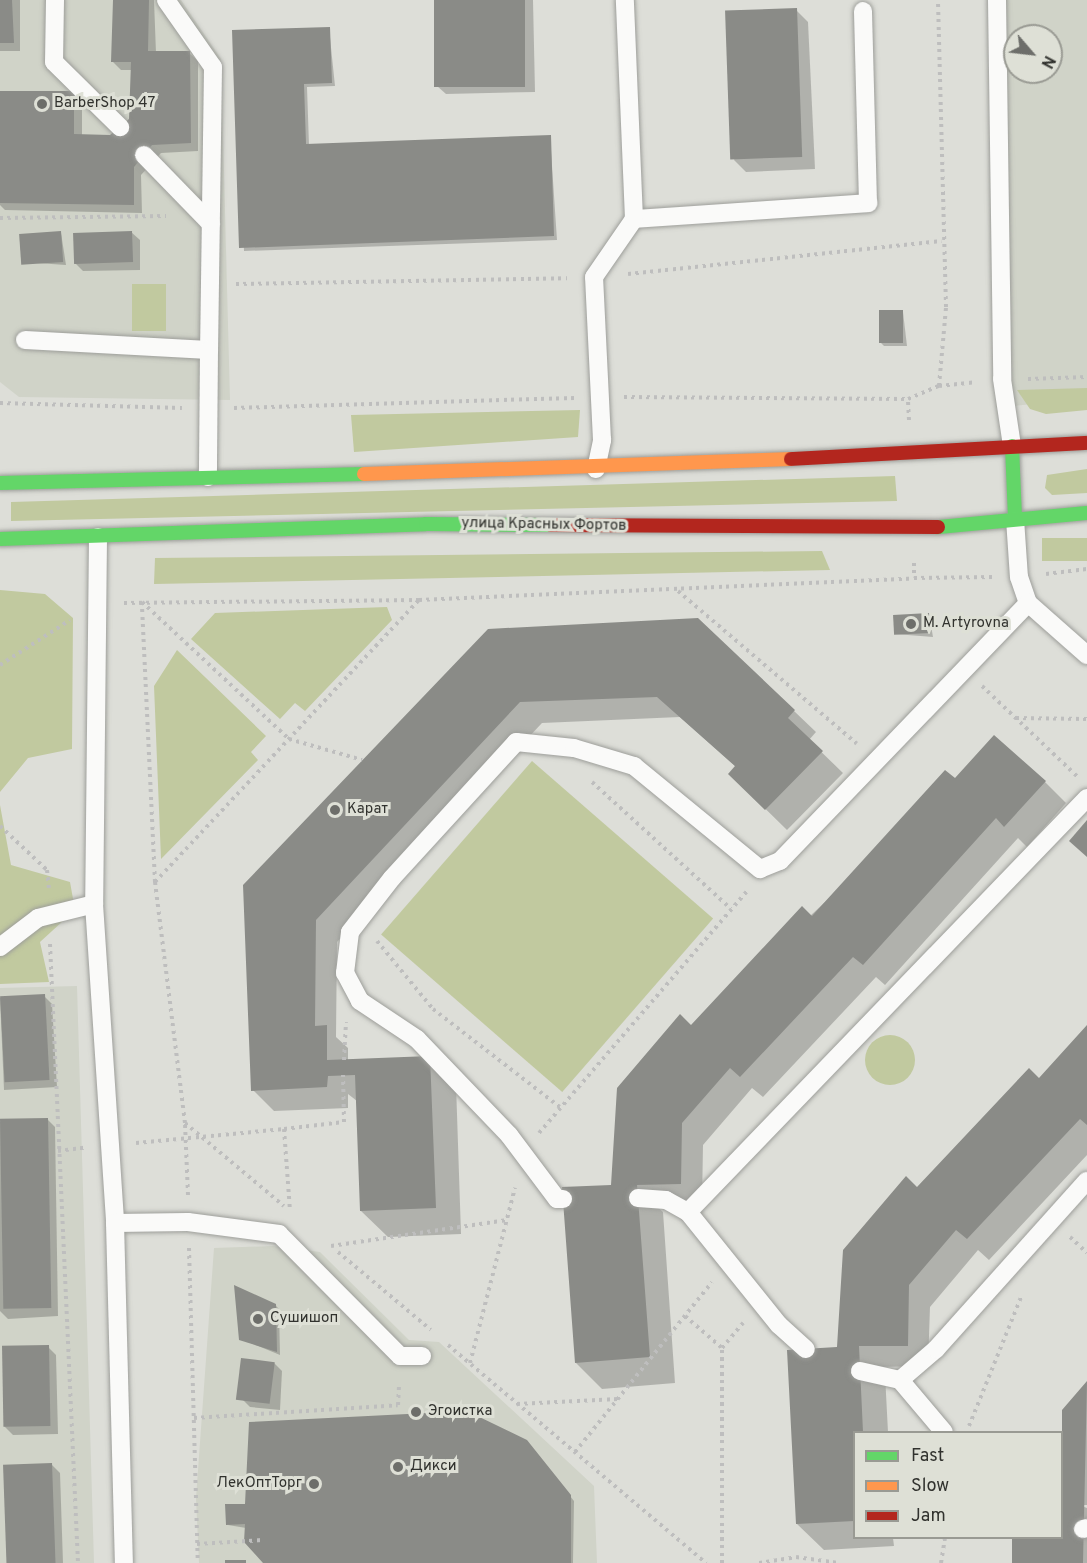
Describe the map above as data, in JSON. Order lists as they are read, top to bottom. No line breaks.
{"streets":{"street":["улица Красных Фортов"]},"places":["BarberShop 47","M. Artyrovna","Карат","Сушишоп","Эгоистка","Дикси","ЛекОптТорг"],"legend":["Fast","Slow","Jam"],"north":"bottom right"}
